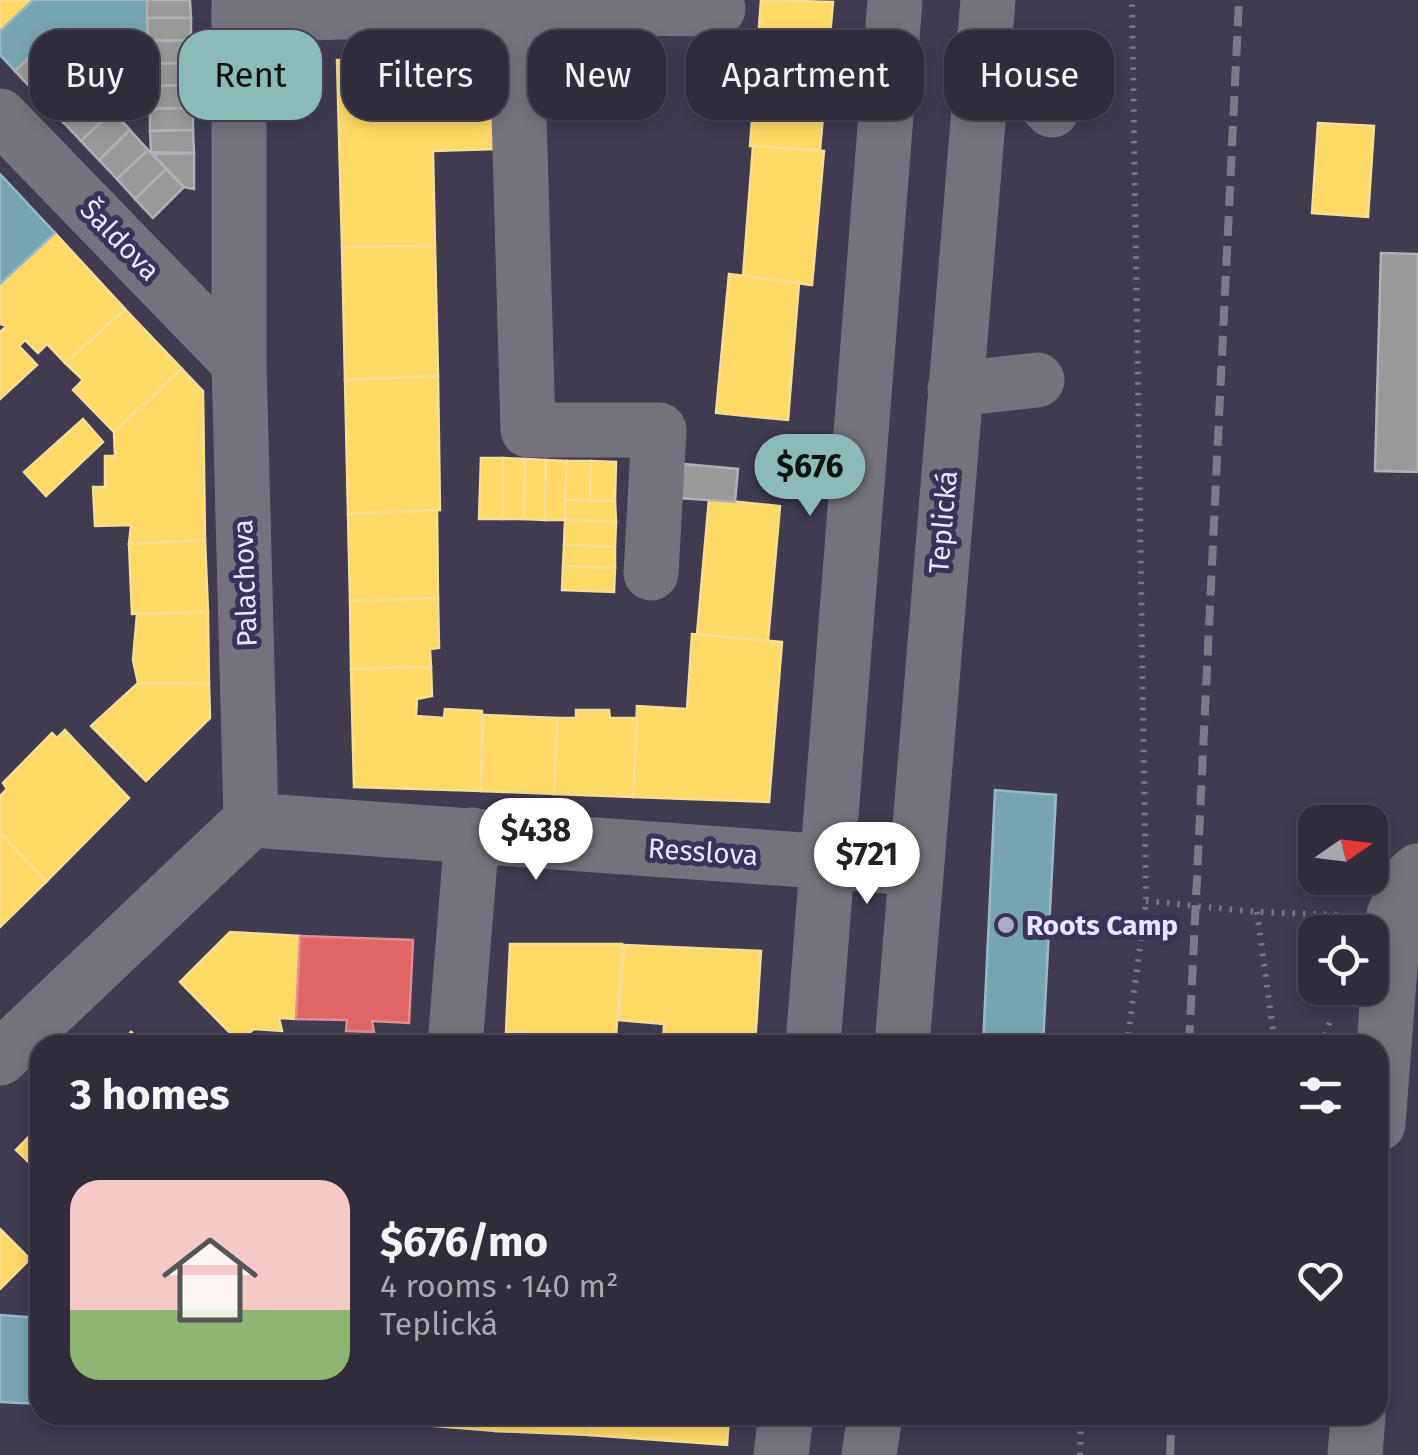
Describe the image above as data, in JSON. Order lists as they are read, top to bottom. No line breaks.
{"streets":{"street":["Šaldova","Teplická","Palachova","Resslova"]},"crossings":[["Šaldova","Palachova"],["Teplická","Resslova"],["Palachova","Resslova"]],"places":["Roots Camp"],"north":"right","page":{"chip":["Buy","Rent","Filters","New","Apartment","House"],"price":["$676","$438","$721"],"heading":"3 homes","list":[{"name":"$676/mo","note":"4 rooms · 140 m² · Teplická"}]}}
